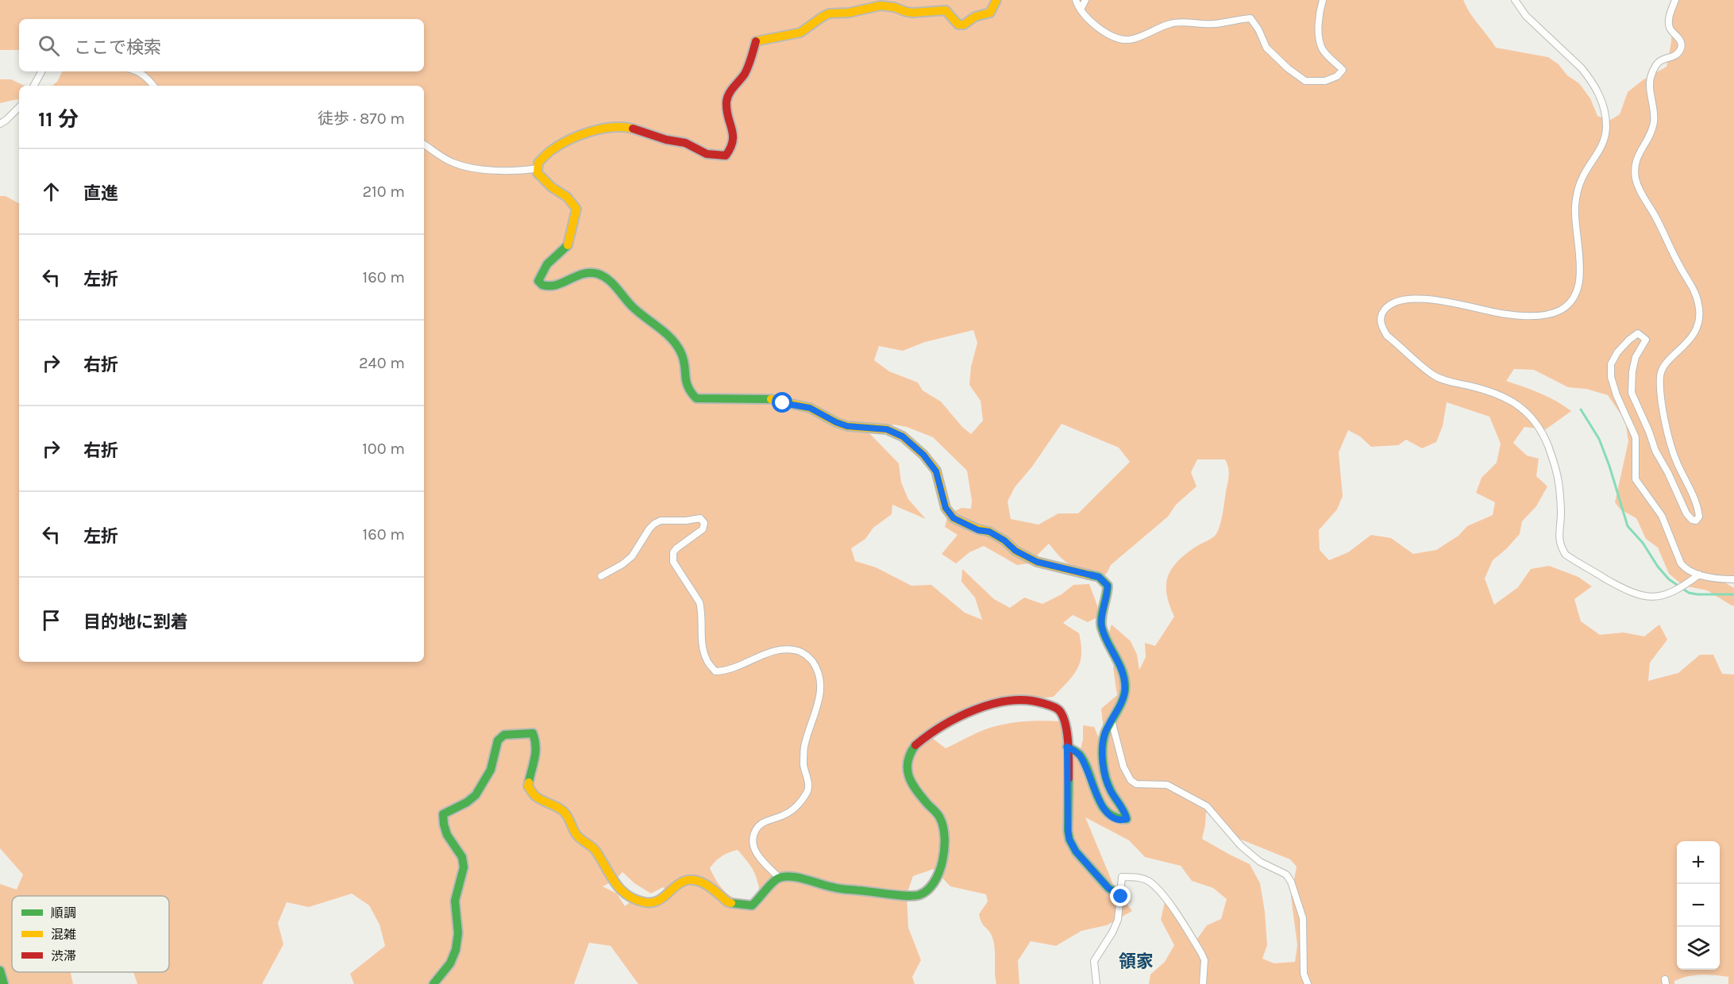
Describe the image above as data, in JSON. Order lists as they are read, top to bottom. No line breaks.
{"districts":["領家"],"legend":["順調","混雑","渋滞"],"page":{"search":"ここで検索","heading":["11 分","徒歩 · 870 m"],"list":[["直進","210 m"],["左折","160 m"],["右折","240 m"],["右折","100 m"],["左折","160 m"],"目的地に到着"],"map_buttons":["+","−"]}}
